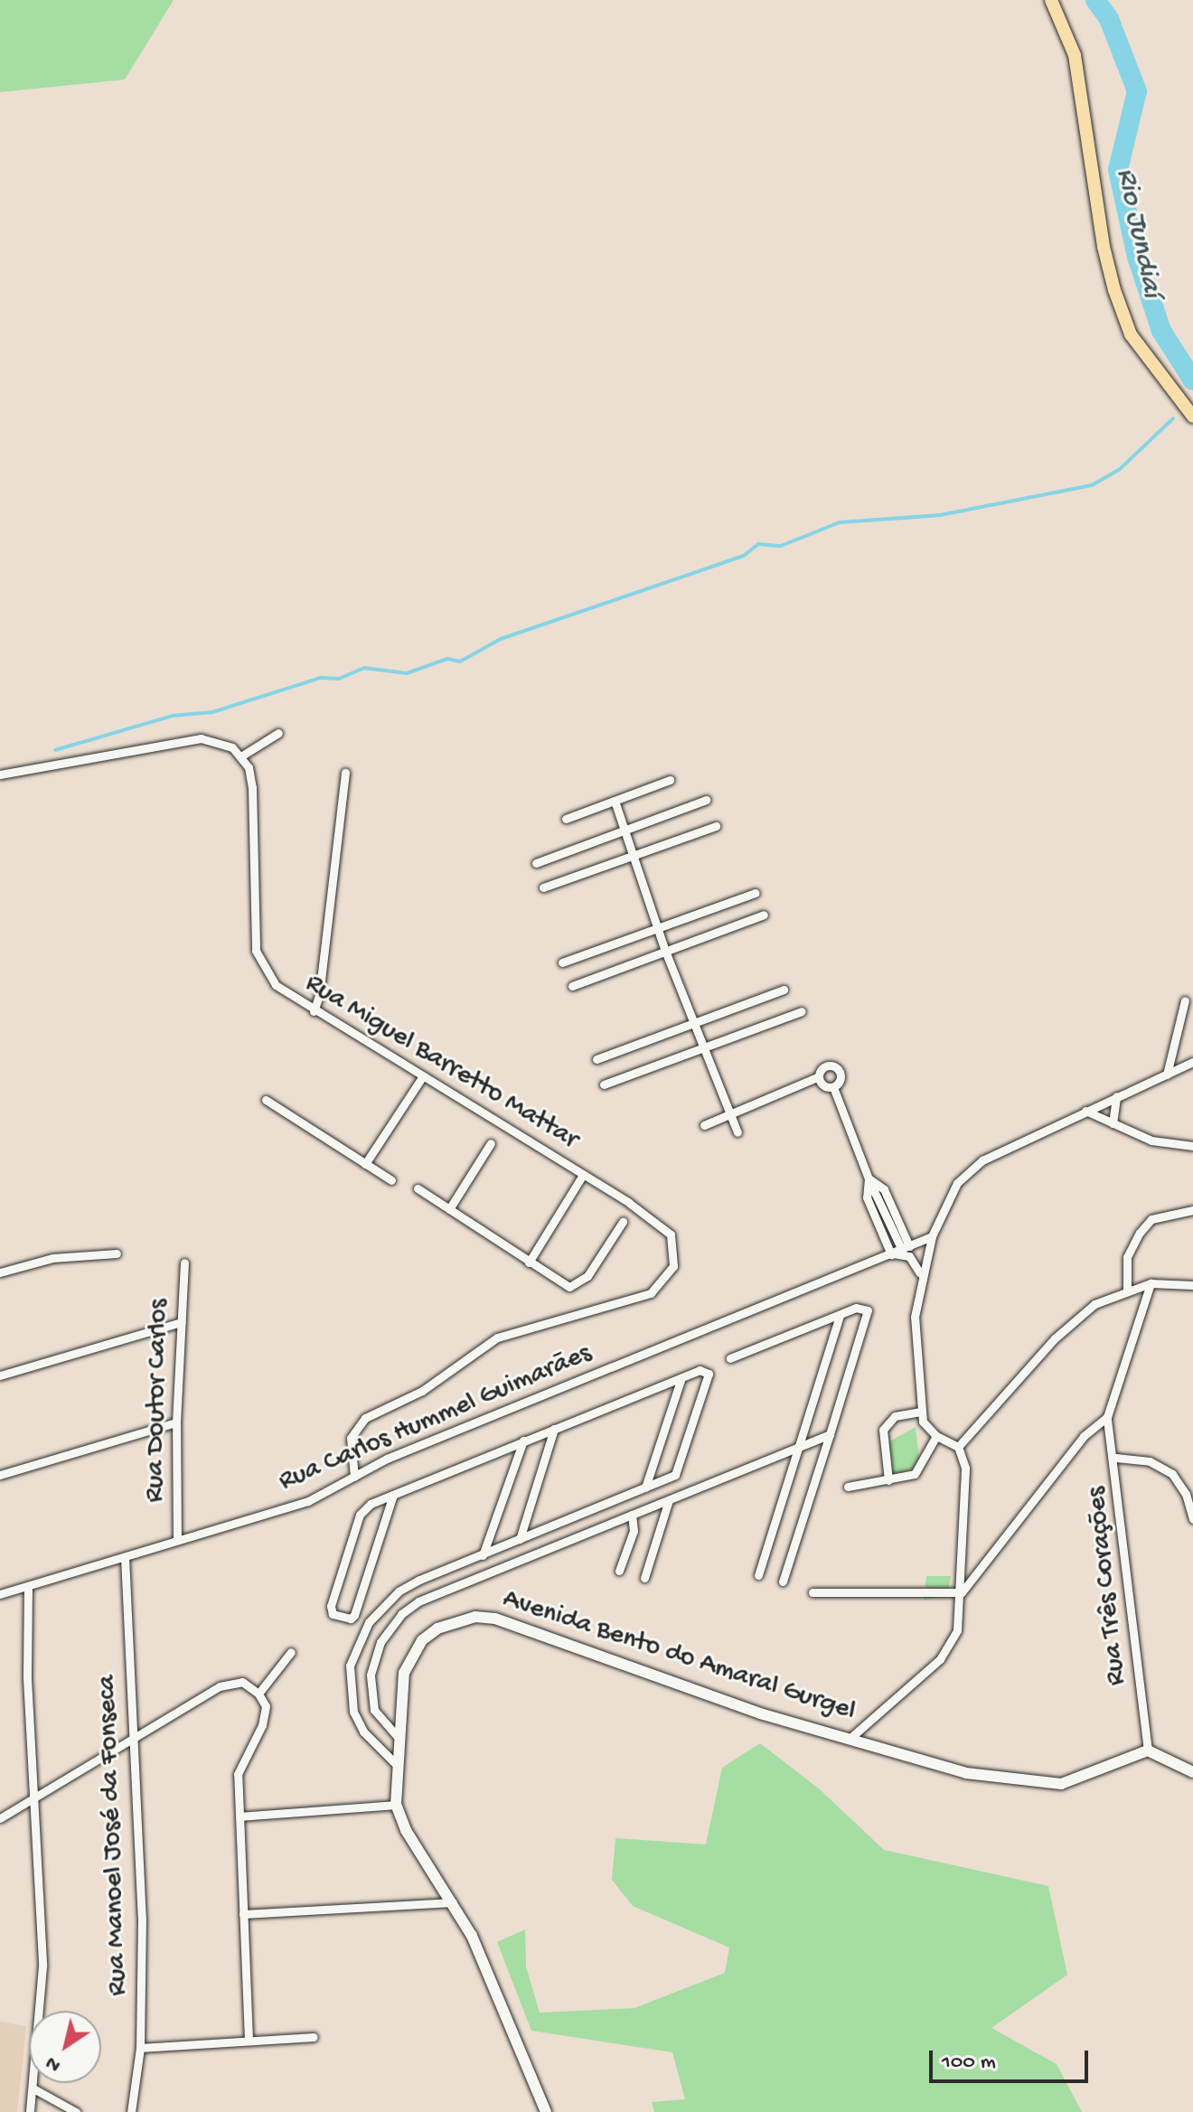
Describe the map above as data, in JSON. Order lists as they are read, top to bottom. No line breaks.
{"streets":{"street":["Rua Miguel Barretto Mattar","Rua Doutor Carlos","Rua Carlos Hummel Guimarães","Rua Três Corações","Avenida Bento do Amaral Gurgel","Rua Manoel José da Fonseca"]},"crossings":[["Rua Miguel Barretto Mattar","Rua Carlos Hummel Guimarães"],["Rua Doutor Carlos","Rua Carlos Hummel Guimarães"],["Rua Carlos Hummel Guimarães","Rua Manoel José da Fonseca"],["Rua Três Corações","Avenida Bento do Amaral Gurgel"]],"water":["Rio Jundiaí"],"scale_bar":"100 m","north":"bottom left"}
